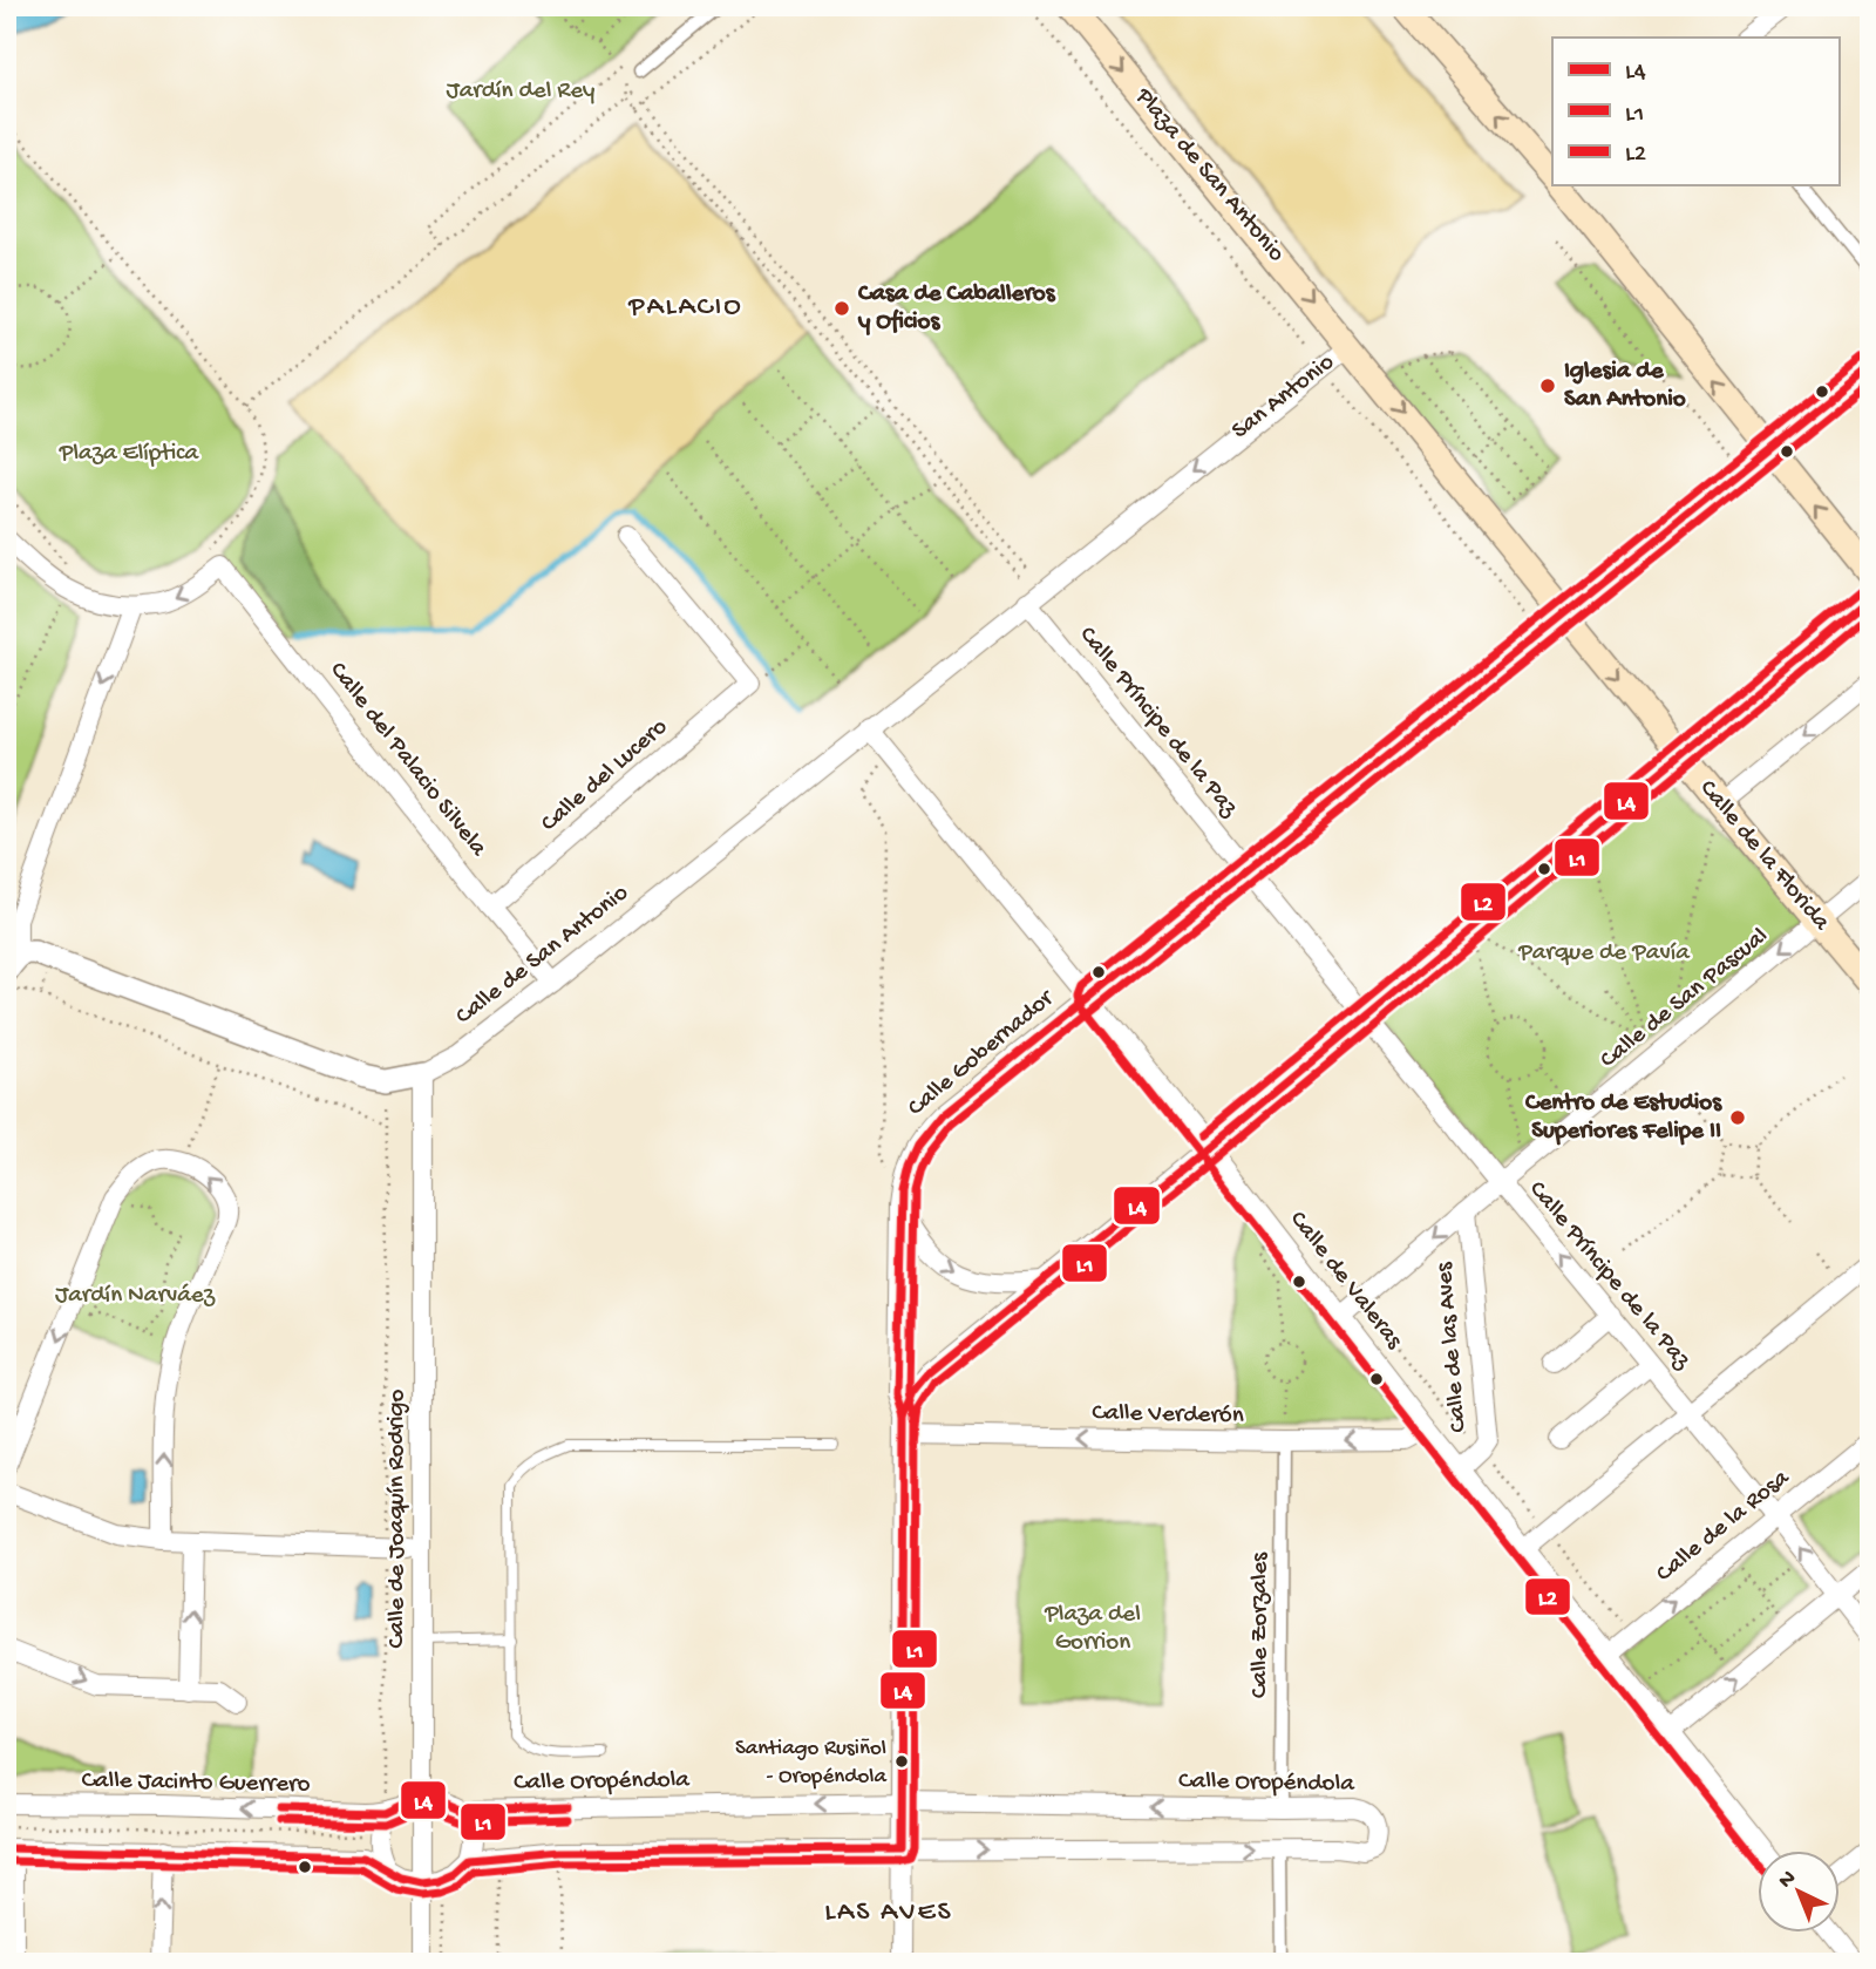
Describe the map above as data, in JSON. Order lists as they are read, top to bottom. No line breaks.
{"streets":{"main road":["Plaza de San Antonio","San Antonio","Calle de la Florida"],"street":["Calle Príncipe de la Paz","Calle del Palacio Silvela","Calle del Lucero","Calle de San Antonio","Calle de San Pascual","Calle Gobernador","Calle de Valeras","Calle de las Aves","Calle Verderón","Calle de Joaquín Rodrigo","Calle de la Rosa","Calle Zorzales","Calle Oropéndola","Calle Jacinto Guerrero"]},"crossings":[["Plaza de San Antonio","San Antonio"],["San Antonio","Calle Príncipe de la Paz"],["San Antonio","Calle de la Florida"],["San Antonio","Calle de San Antonio"],["San Antonio","Calle Gobernador"],["Calle Príncipe de la Paz","Calle de San Antonio"],["Calle Príncipe de la Paz","Calle de San Pascual"],["Calle Príncipe de la Paz","Calle Gobernador"],["Calle Príncipe de la Paz","Calle de la Rosa"],["Calle del Palacio Silvela","Calle del Lucero"],["Calle del Palacio Silvela","Calle de San Antonio"],["Calle de la Florida","Calle de San Pascual"],["Calle de la Florida","Calle Gobernador"],["Calle de San Antonio","Calle de Valeras"],["Calle de San Antonio","Calle de Joaquín Rodrigo"],["Calle de San Pascual","Calle de Valeras"],["Calle de San Pascual","Calle de las Aves"],["Calle Gobernador","Calle de Valeras"],["Calle Gobernador","Calle Verderón"],["Calle Gobernador","Calle Oropéndola"],["Calle de Valeras","Calle de las Aves"],["Calle de Valeras","Calle Verderón"],["Calle de Valeras","Calle de la Rosa"],["Calle Verderón","Calle Zorzales"],["Calle de Joaquín Rodrigo","Calle Oropéndola"],["Calle de Joaquín Rodrigo","Calle Jacinto Guerrero"],["Calle Zorzales","Calle Oropéndola"],["Calle Oropéndola","Calle Jacinto Guerrero"]],"one_way":["Plaza de San Antonio","Calle de la Florida","Calle de San Pascual","Calle Verderón"],"districts":["PALACIO","LAS AVES"],"parks":["Jardín del Rey","Plaza Elíptica","Parque de Pavía","Jardín Narváez","Plaza del Gorrion"],"places":["Casa de Caballeros y Oficios","Iglesia de San Antonio","Centro de Estudios Superiores Felipe II","Santiago Rusiñol - Oropéndola"],"lines":["transit line L2","transit line L4","transit line L1"],"legend":["L4","L1","L2"],"north":"top left"}
